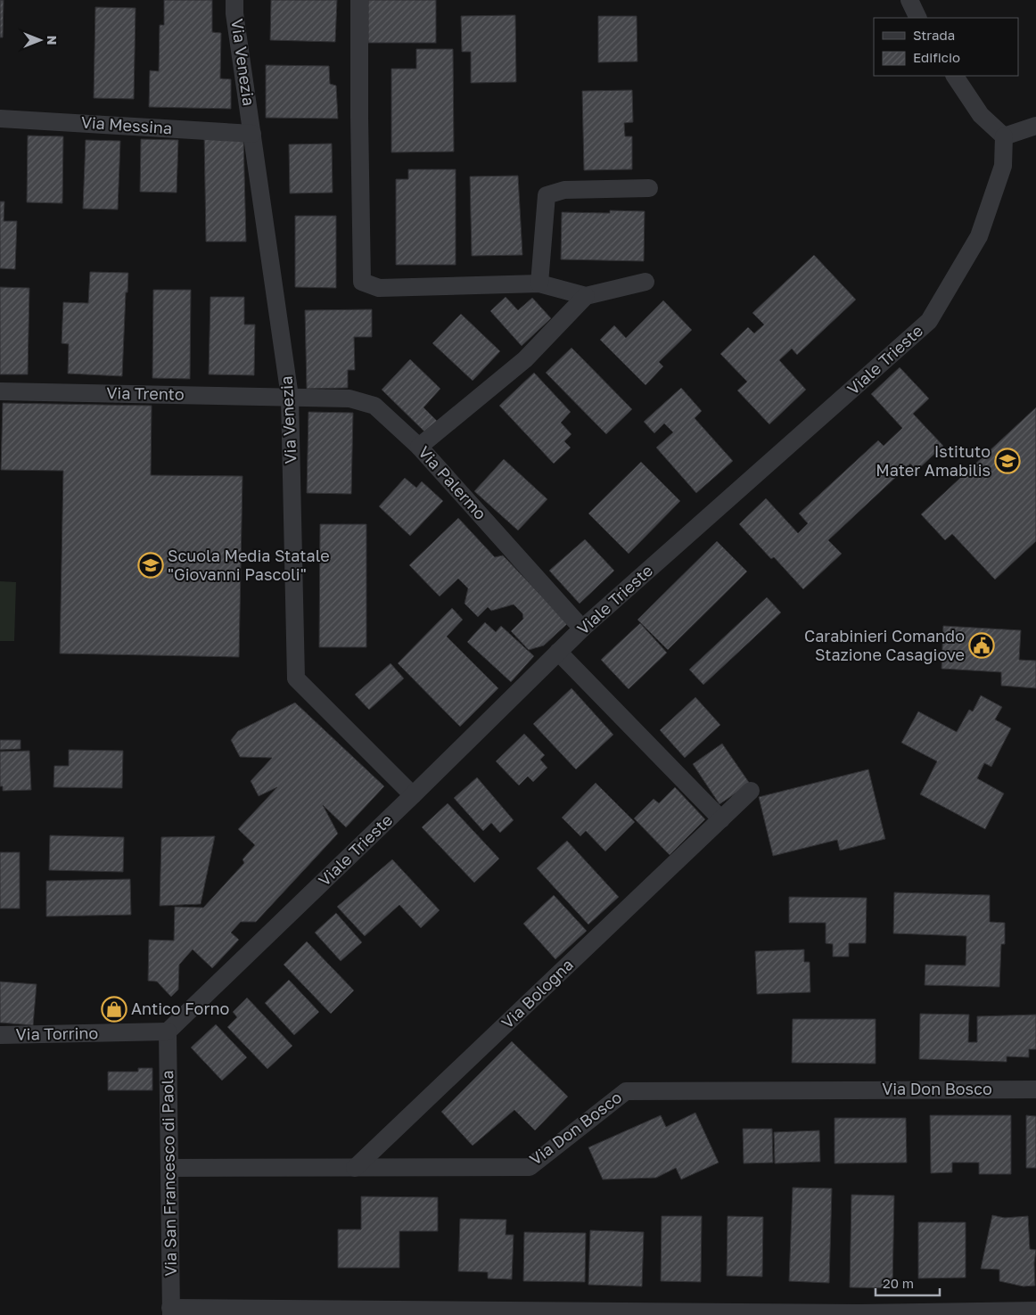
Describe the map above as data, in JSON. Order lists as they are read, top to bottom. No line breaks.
{"streets":{"street":["Via Venezia","Via Messina","Viale Trieste","Via Trento","Via Palermo","Via Bologna","Via Torrino","Via Don Bosco","Via San Francesco di Paola"]},"crossings":[["Via Venezia","Via Messina"],["Via Venezia","Viale Trieste"],["Via Venezia","Via Trento"],["Via Venezia","Via Palermo"],["Viale Trieste","Via Palermo"],["Viale Trieste","Via Torrino"],["Viale Trieste","Via San Francesco di Paola"],["Via Trento","Via Palermo"],["Via Bologna","Via Don Bosco"],["Via Torrino","Via San Francesco di Paola"],["Via Don Bosco","Via San Francesco di Paola"]],"places":{"school or university":["Istituto Mater Amabilis","Scuola Media Statale \"Giovanni Pascoli\""],"public building":["Carabinieri Comando Stazione Casagiove"],"shop":["Antico Forno"]},"legend":["Strada","Edificio"],"scale_bar":"20 m","north":"right"}
